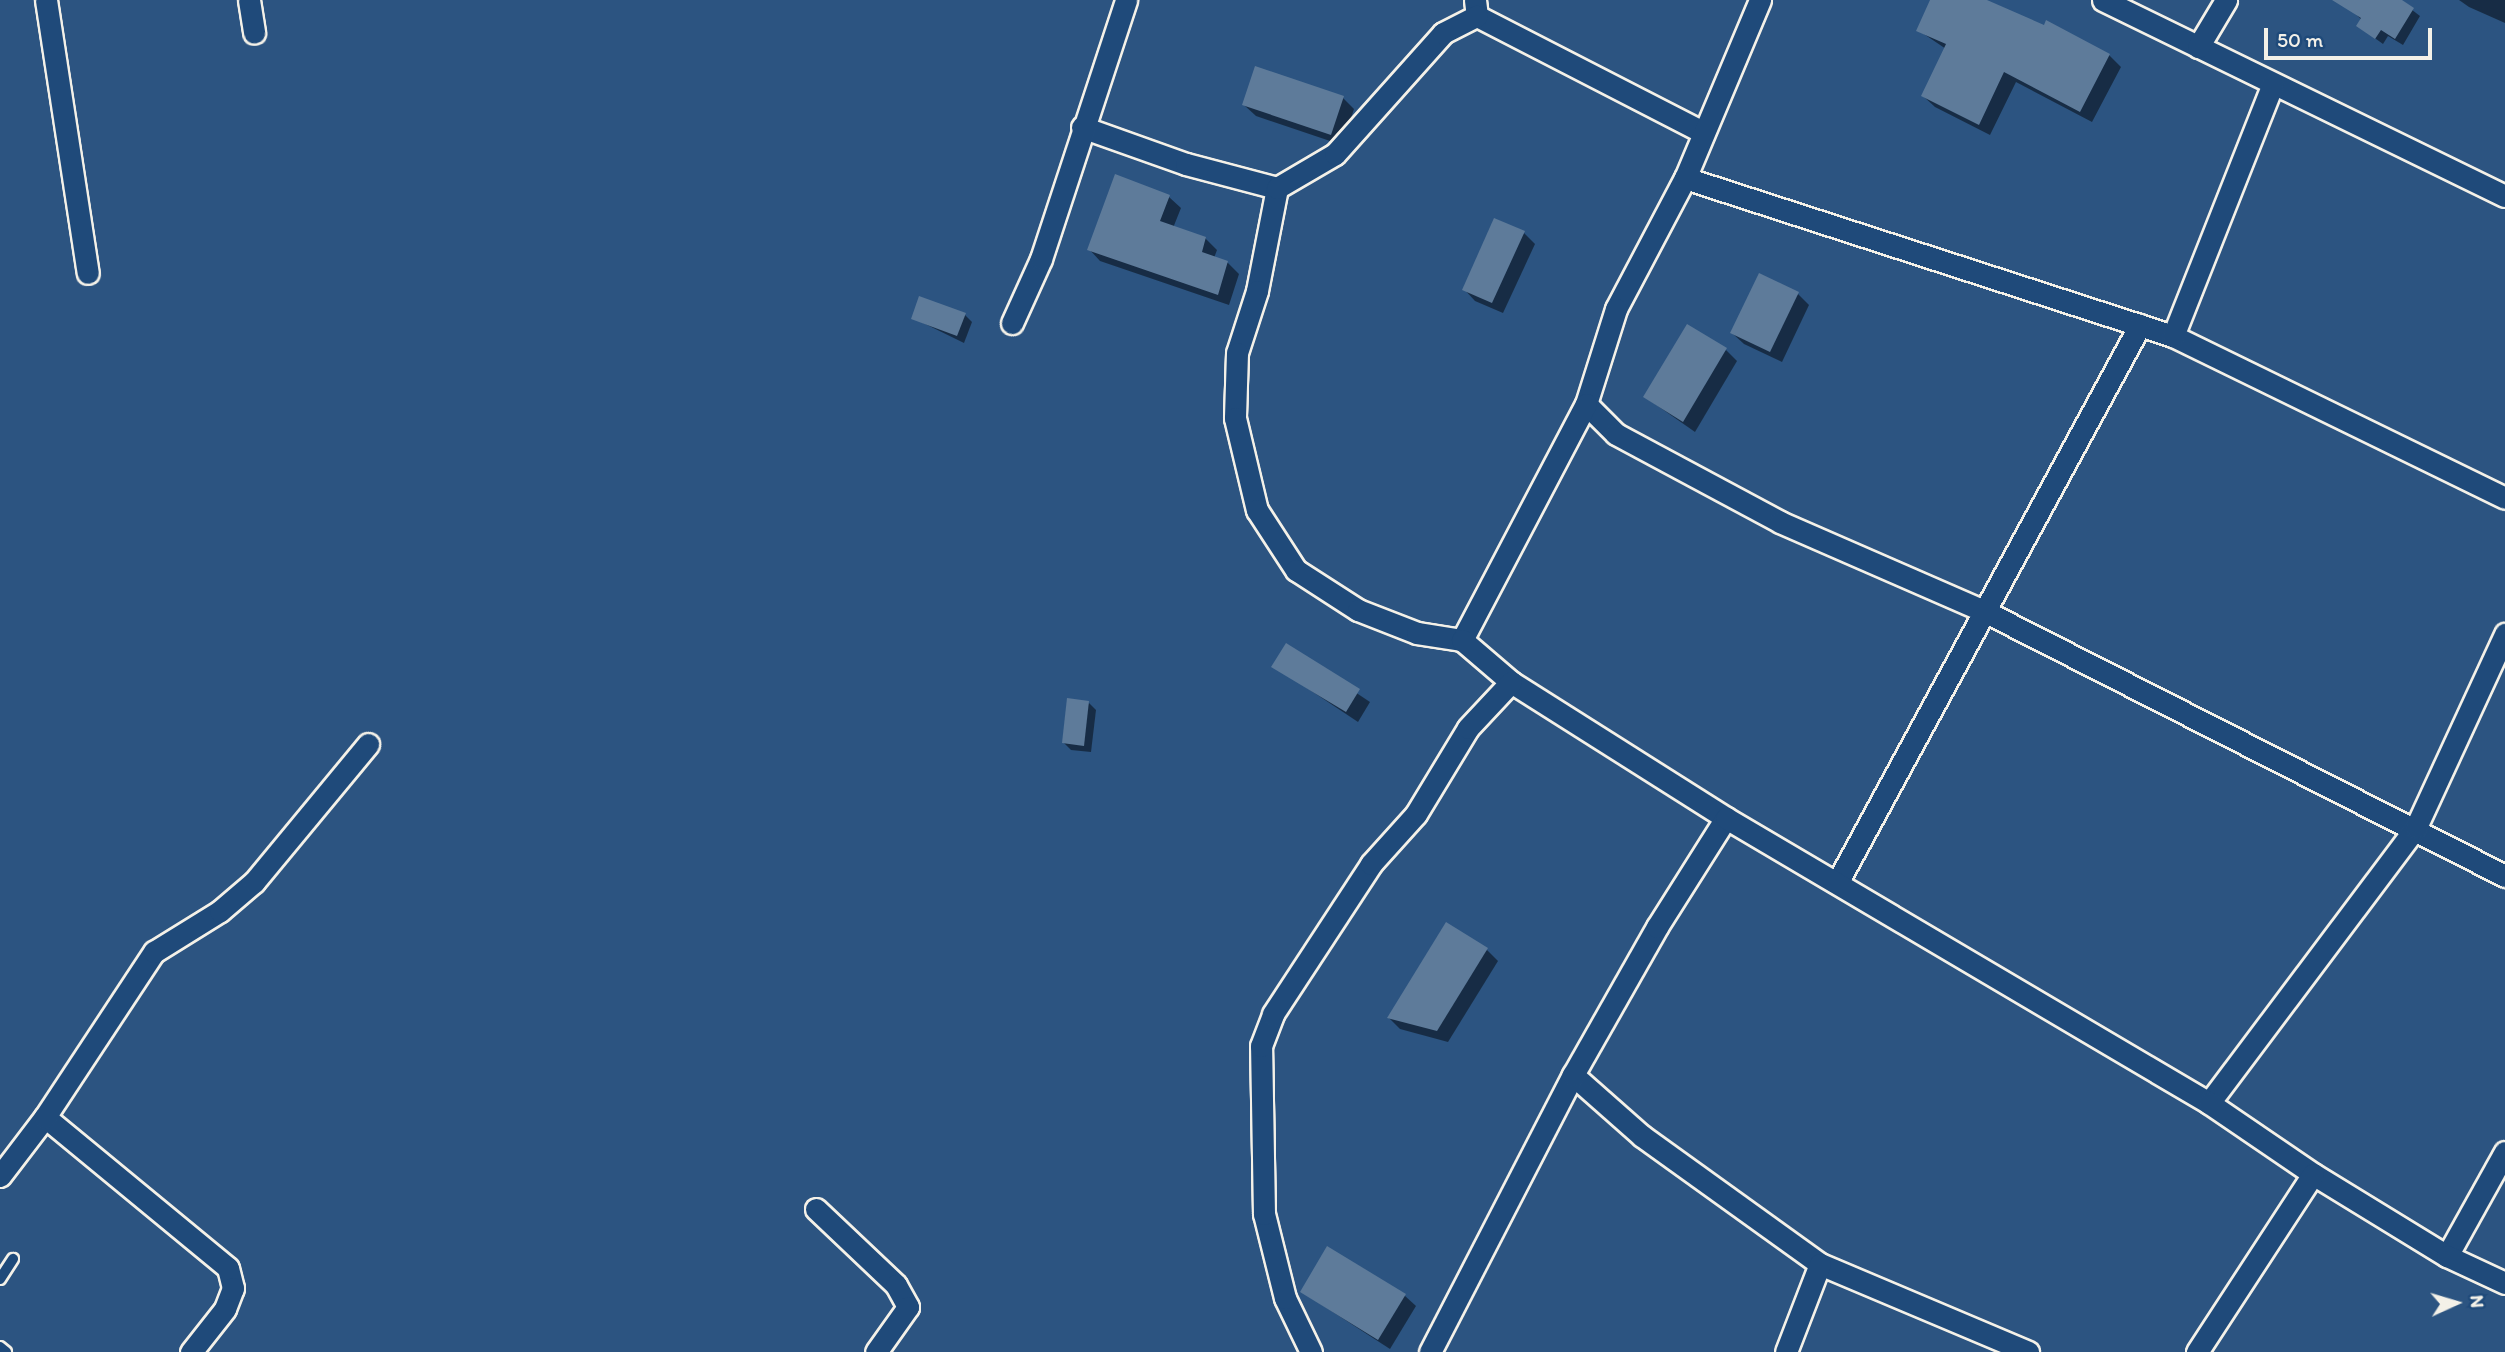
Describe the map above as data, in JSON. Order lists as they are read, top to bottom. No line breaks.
{"scale_bar":"50 m","north":"right"}
